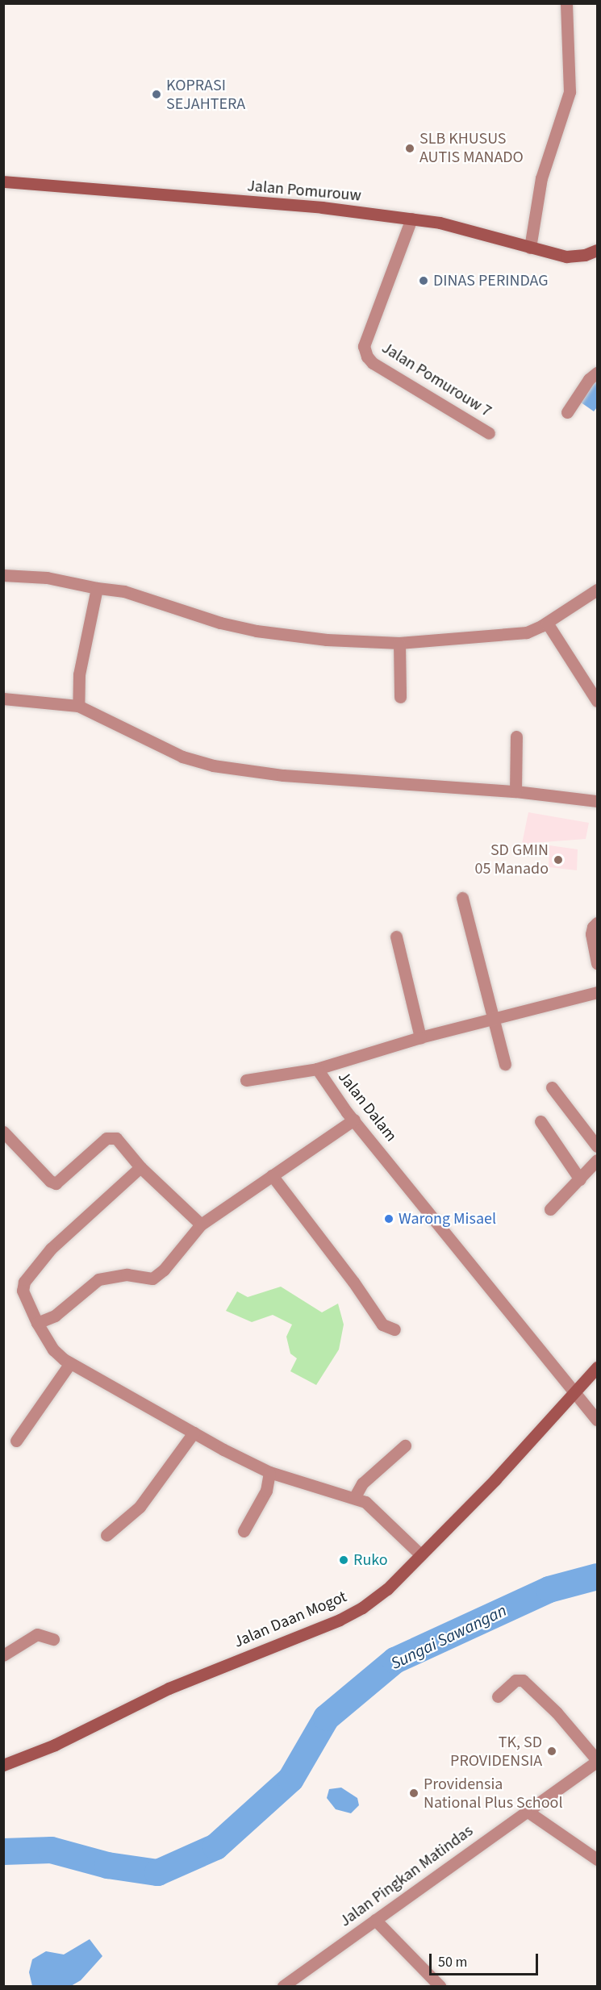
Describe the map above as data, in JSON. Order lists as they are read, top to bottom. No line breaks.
{"streets":{"main road":["Jalan Pomurouw","Jalan Daan Mogot"],"street":["Jalan Pomurouw 7","Jalan Dalam","Jalan Pingkan Matindas"]},"crossings":[["Jalan Pomurouw","Jalan Pomurouw 7"],["Jalan Dalam","Jalan Daan Mogot"]],"water":["Sungai Sawangan"],"places":["KOPRASI SEJAHTERA","SLB KHUSUS AUTIS MANADO","DINAS PERINDAG","SD GMIN 05 Manado","Warong Misael","Ruko","TK, SD PROVIDENSIA","Providensia National Plus School"],"scale_bar":"50 m"}
